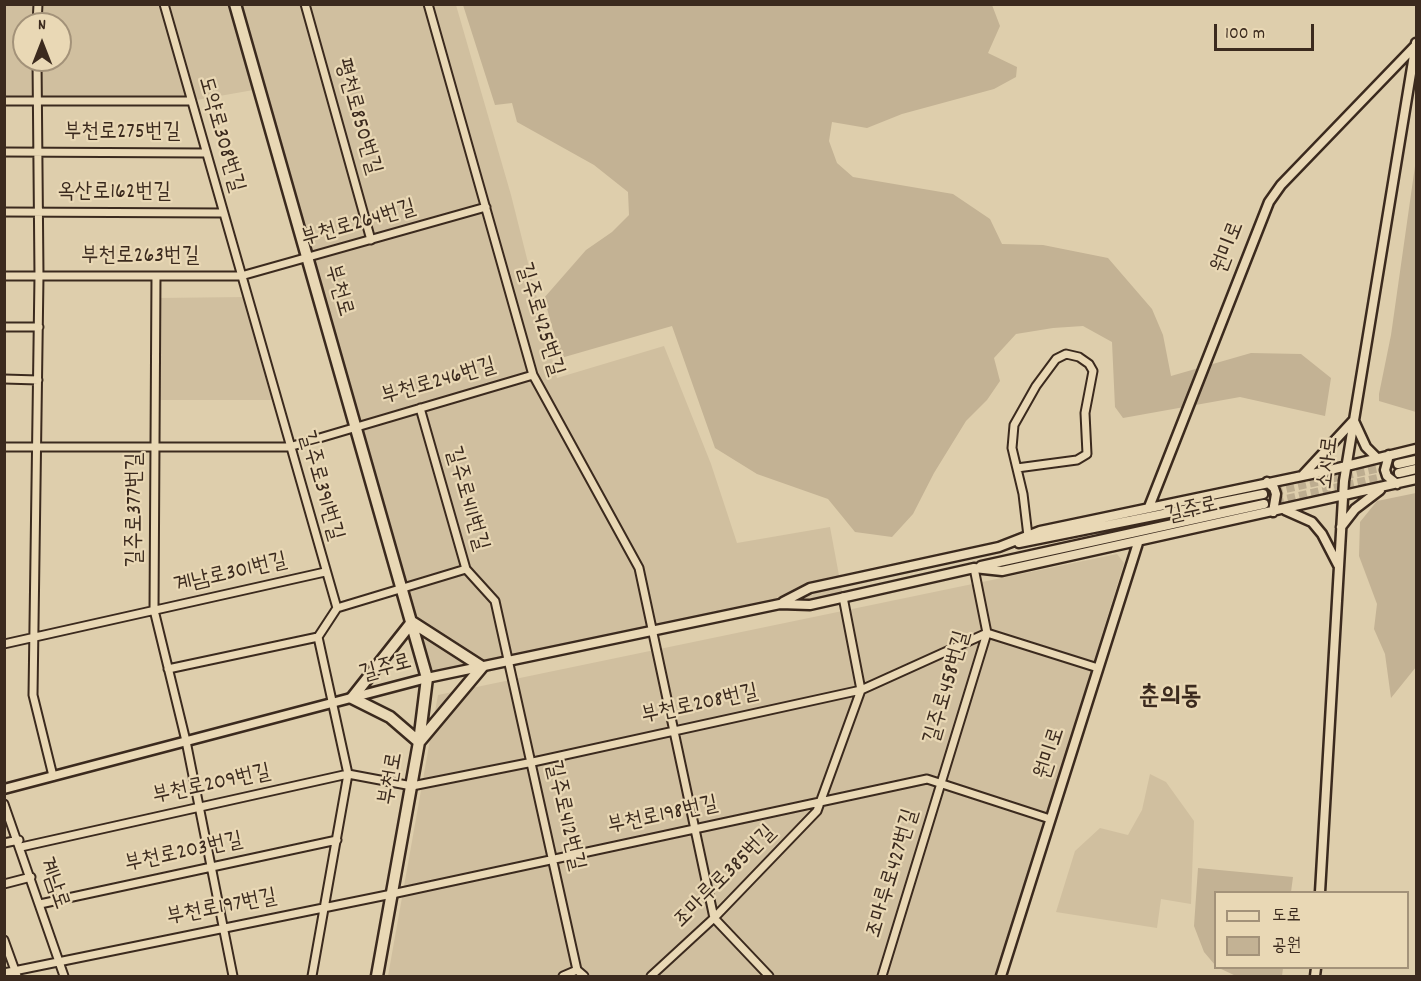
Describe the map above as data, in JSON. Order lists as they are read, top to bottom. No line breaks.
{"streets":{"main road":["부천로"],"street":["평천로850번길","부천로275번길","도약로308번길","옥산로162번길","부천로264번길","원미로","부천로263번길","길주로425번길","부천로246번길","소사로","길주로391번길","길주로411번길","길주로377번길","길주로","계남로301번길","길주로458번길","부천로208번길","부천로209번길","길주로412번길","부천로198번길","부천로203번길","조마루로427번길","조마루로385번길","계남로","부천로197번길"]},"crossings":[["평천로850번길","부천로264번길"],["부천로275번길","도약로308번길"],["도약로308번길","옥산로162번길"],["도약로308번길","부천로264번길"],["도약로308번길","부천로263번길"],["도약로308번길","길주로391번길"],["부천로264번길","부천로263번길"],["부천로264번길","부천로"],["부천로264번길","길주로425번길"],["부천로264번길","길주로391번길"],["원미로","소사로"],["원미로","길주로"],["원미로","부천로198번길"],["부천로263번길","길주로391번길"],["부천로263번길","길주로377번길"],["부천로","부천로246번길"],["부천로","길주로"],["부천로","부천로208번길"],["부천로","부천로209번길"],["부천로","부천로198번길"],["부천로","부천로197번길"],["길주로425번길","부천로246번길"],["길주로425번길","길주로"],["길주로425번길","부천로208번길"],["길주로425번길","부천로198번길"],["길주로425번길","조마루로385번길"],["부천로246번길","길주로391번길"],["부천로246번길","길주로411번길"],["부천로246번길","길주로377번길"],["소사로","길주로"],["길주로391번길","계남로301번길"],["길주로411번길","길주로"],["길주로411번길","길주로412번길"],["길주로377번길","길주로"],["길주로377번길","계남로301번길"],["길주로377번길","부천로209번길"],["길주로377번길","부천로203번길"],["길주로377번길","부천로197번길"],["길주로","길주로458번길"],["길주로","길주로412번길"],["길주로458번길","부천로208번길"],["길주로458번길","부천로198번길"],["길주로458번길","조마루로427번길"],["부천로208번길","부천로209번길"],["부천로208번길","길주로412번길"],["부천로208번길","조마루로385번길"],["부천로209번길","계남로"],["길주로412번길","부천로198번길"],["부천로198번길","조마루로427번길"],["부천로198번길","조마루로385번길"],["부천로198번길","부천로197번길"],["부천로203번길","계남로"],["계남로","부천로197번길"]],"districts":["춘의동"],"legend":["도로","공원"],"scale_bar":"100 m","north":"top"}
